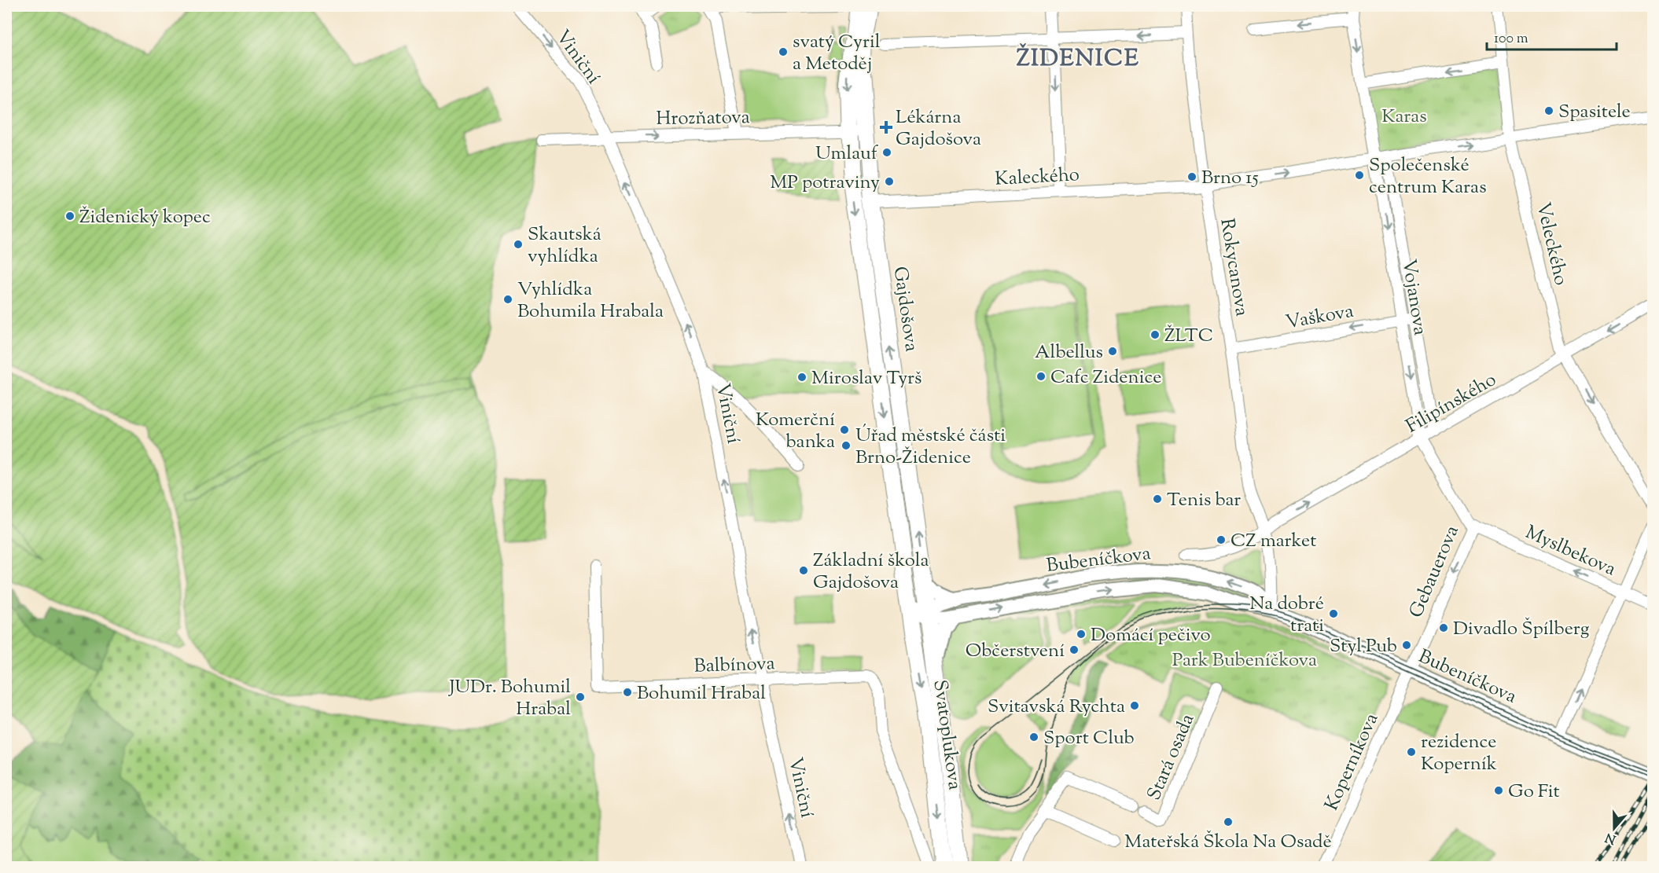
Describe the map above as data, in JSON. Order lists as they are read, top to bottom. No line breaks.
{"streets":{"main road":["Gajdošova","Svatoplukova"],"street":["Viniční","Hrozňatova","Kaleckého","Veleckého","Rokycanova","Vojanova","Vaškova","Filipínského","Myslbekova","Bubeníčkova","Gebauerova","Balbínova","Stará osada","Koperníkova"]},"crossings":[["Viniční","Hrozňatova"],["Viniční","Balbínova"],["Hrozňatova","Gajdošova"],["Kaleckého","Veleckého"],["Kaleckého","Rokycanova"],["Kaleckého","Vojanova"],["Kaleckého","Gajdošova"],["Veleckého","Filipínského"],["Rokycanova","Vaškova"],["Rokycanova","Filipínského"],["Vojanova","Vaškova"],["Vojanova","Filipínského"],["Vojanova","Gebauerova"],["Gajdošova","Bubeníčkova"],["Gajdošova","Svatoplukova"],["Filipínského","Gebauerova"],["Myslbekova","Gebauerova"],["Bubeníčkova","Gebauerova"],["Bubeníčkova","Svatoplukova"],["Bubeníčkova","Koperníkova"],["Gebauerova","Koperníkova"]],"one_way":["Hrozňatova","Vaškova","Myslbekova","Gebauerova"],"districts":["ŽIDENICE"],"parks":["Karas","Park Bubeníčkova"],"places":{"other":["svatý Cyril a Metoděj","Spasitele","Umlauf","Společenské centrum Karas","Brno 15","MP potraviny","Židenický kopec","Skautská vyhlídka","Vyhlídka Bohumila Hrabala","ŽLTC","Albellus","Cafc Zidenice","Miroslav Tyrš","Komerční banka","Úřad městské části Brno-Židenice","Tenis bar","CZ market","Základní škola Gajdošova","Na dobré trati","Divadlo Špílberg","Domácí pečivo","Styl Pub","Občerstvení","Bohumil Hrabal","JUDr. Bohumil Hrabal","Svitavská Rychta","Sport Club","rezidence Koperník","Go Fit","Mateřská Škola Na Osadě"],"health":["Lékárna Gajdošova"]},"scale_bar":"100 m","north":"bottom"}
